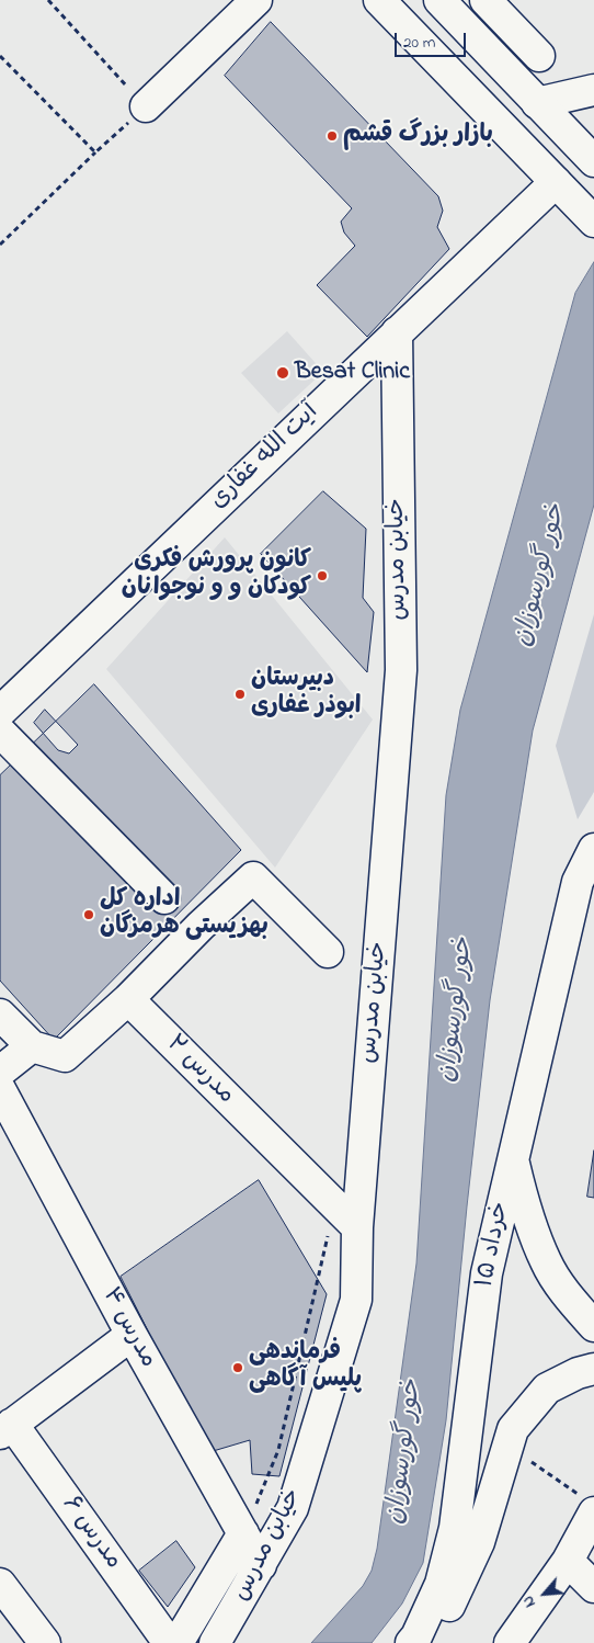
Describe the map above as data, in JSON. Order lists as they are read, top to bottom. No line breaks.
{"streets":{"street":["آیت الله غفاری","خیابن مدرس","مدرس ۲","۱۵ خرداد","مدرس ۴","مدرس ۶"]},"crossings":[["آیت الله غفاری","خیابن مدرس"],["خیابن مدرس","مدرس ۲"],["خیابن مدرس","مدرس ۴"]],"water":["خور گورسوزان"],"places":["بازار بزرگ قشم","Besat Clinic","کانون پرورش فکری کودکان و و نوجوانان","دبیرستان ابوذر غفاری","اداره کل بهزیستی هرمزگان","فرماندهی پلیس آگاهی"],"scale_bar":"20 m","north":"bottom left"}
